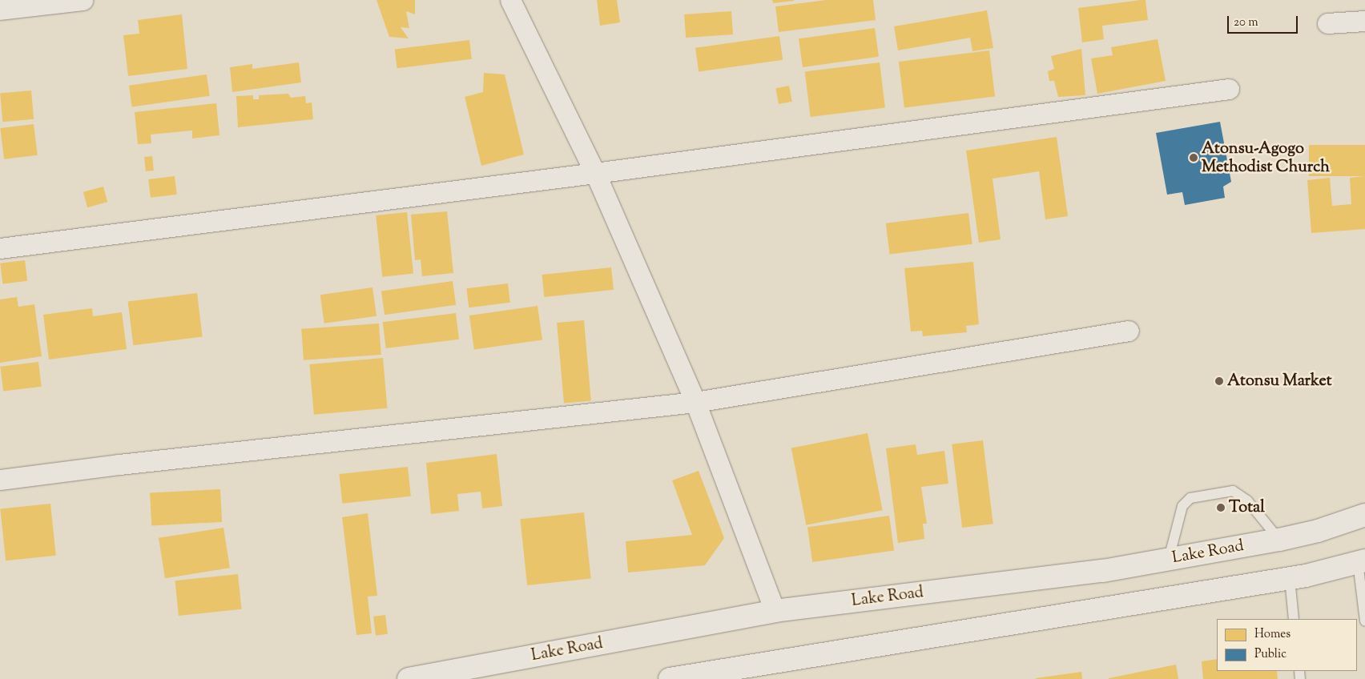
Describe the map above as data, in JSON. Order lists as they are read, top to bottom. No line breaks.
{"streets":{"main road":["Lake Road"]},"places":["Atonsu-Agogo Methodist Church","Atonsu Market","Total"],"legend":["Homes","Public"],"scale_bar":"20 m"}
